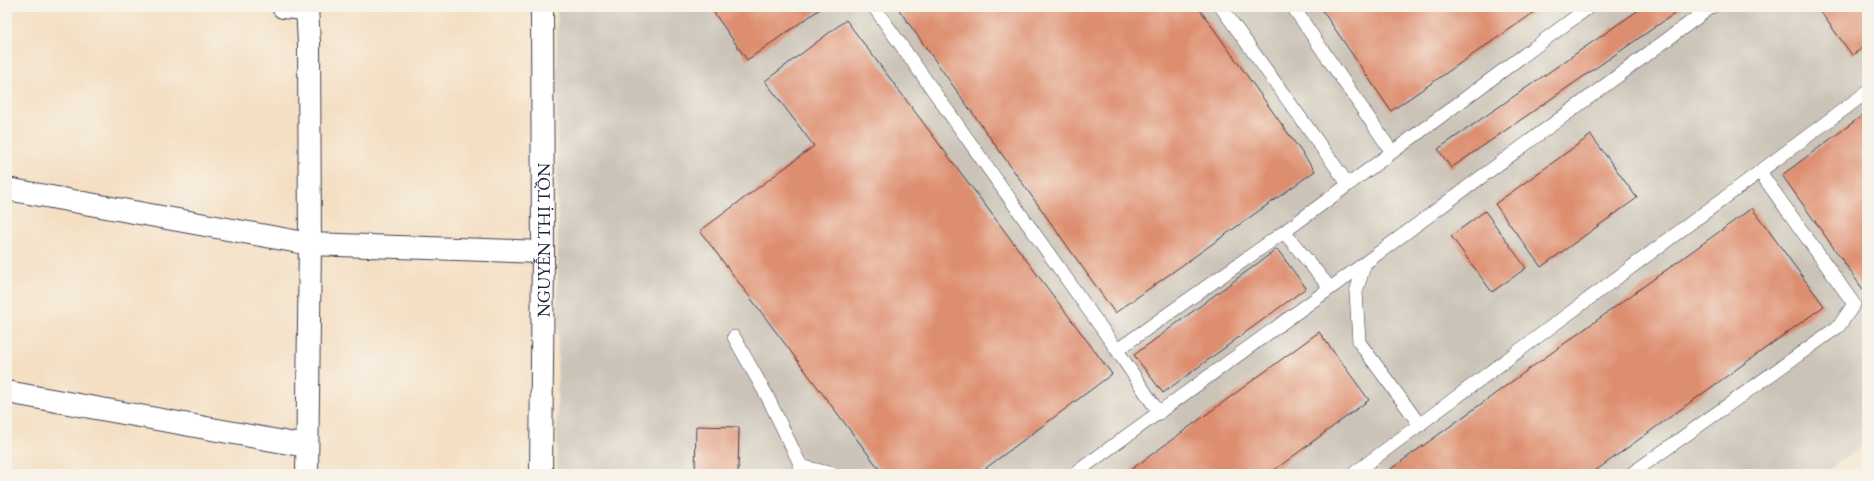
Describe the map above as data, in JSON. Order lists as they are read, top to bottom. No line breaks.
{"streets":{"street":["NGUYỄN THỊ TỒN"]}}
